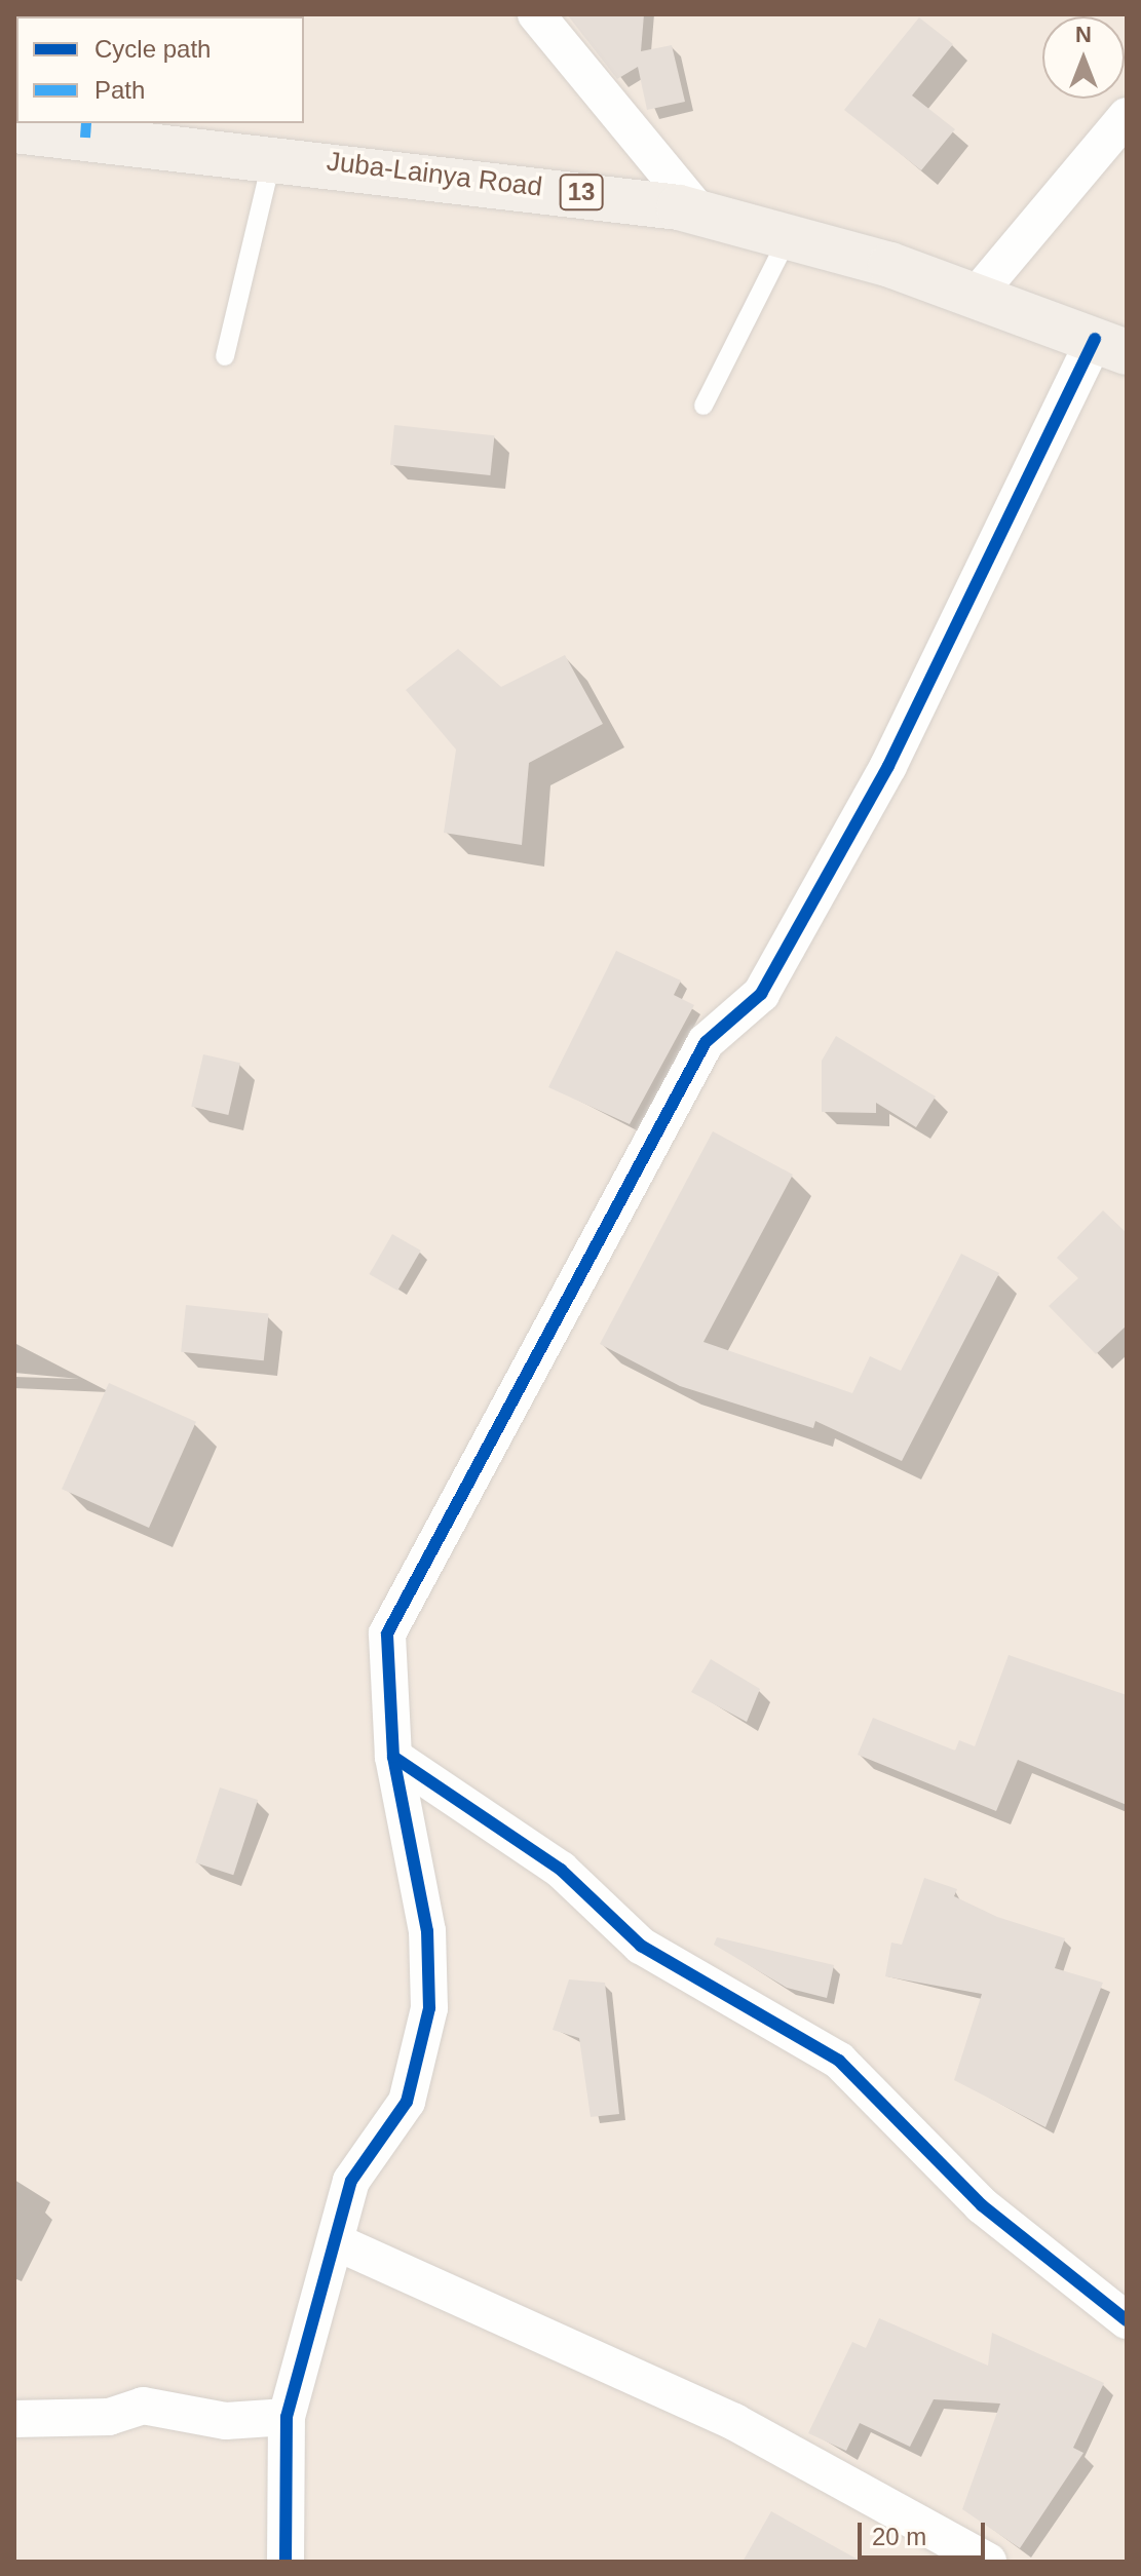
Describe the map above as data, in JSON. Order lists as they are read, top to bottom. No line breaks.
{"streets":{"main road":["Juba-Lainya Road","13"]},"legend":["Cycle path","Path"],"scale_bar":"20 m","north":"top"}
